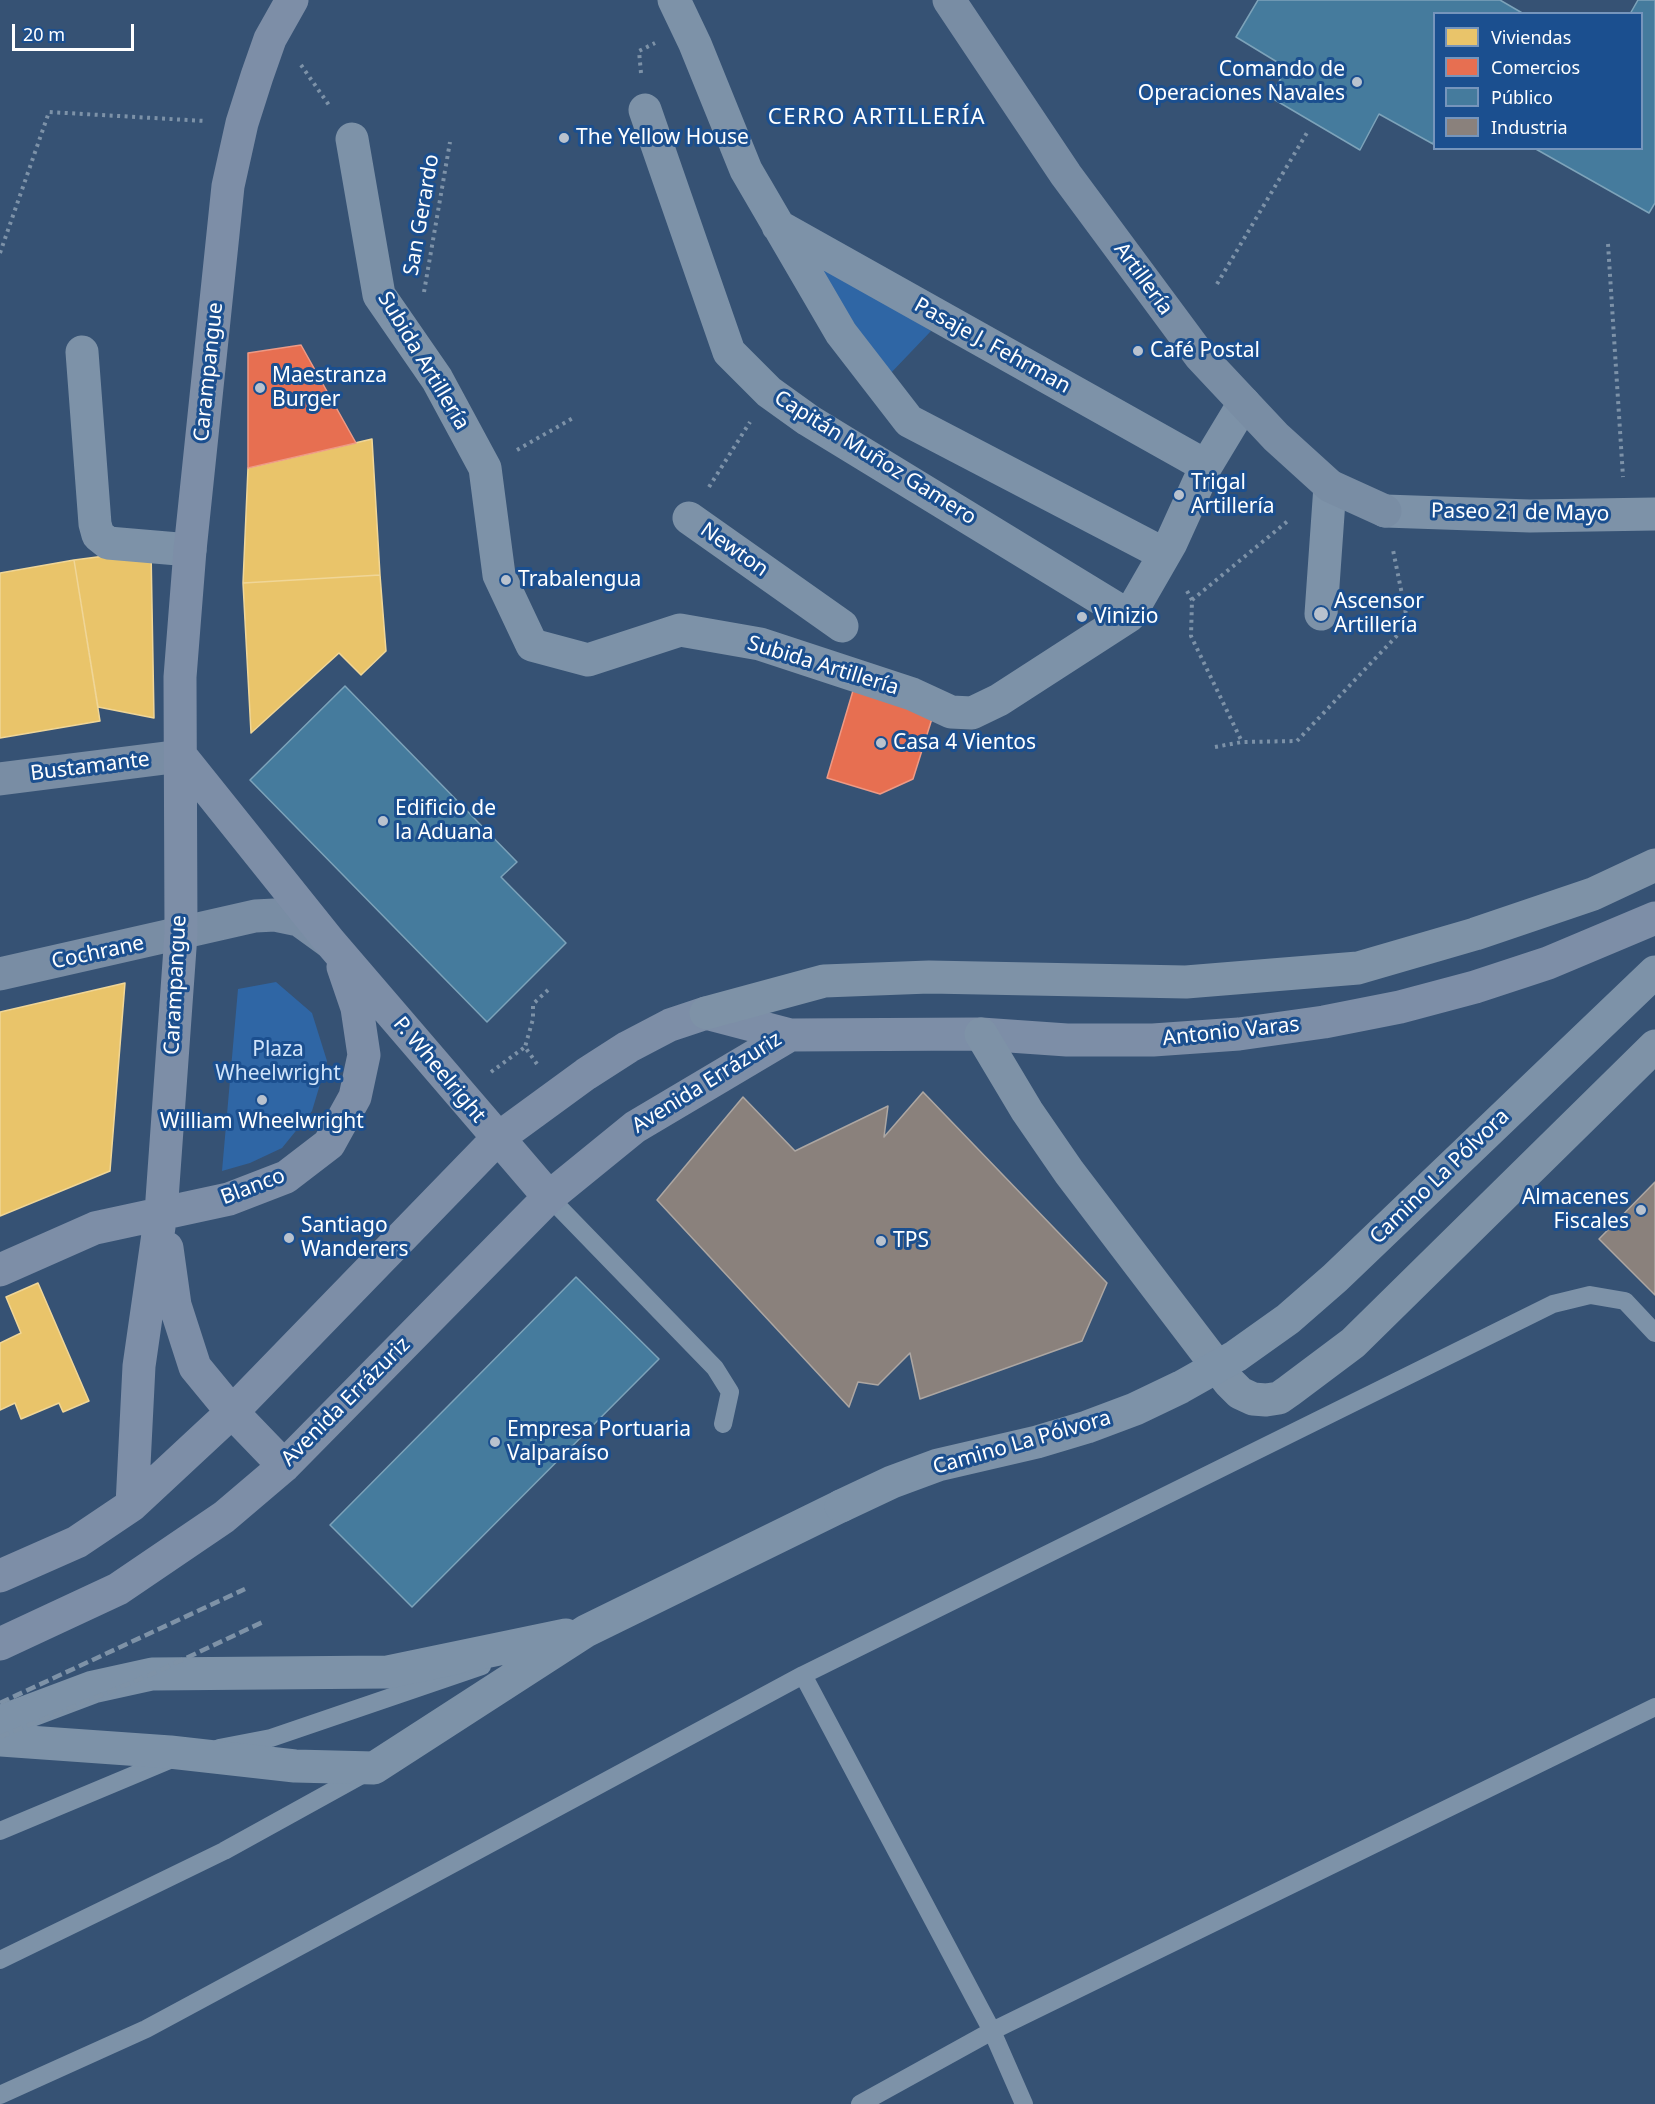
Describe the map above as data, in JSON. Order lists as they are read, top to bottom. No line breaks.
{"streets":{"main road":["Carampangue","Antonio Varas","P. Wheelright","Avenida Errázuriz","Blanco"],"street":["Artillería","Pasaje J. Fehrman","Subida Artillería","Capitán Muñoz Gamero","Paseo 21 de Mayo","Newton","Bustamante","Cochrane","Camino La Pólvora"],"path":["San Gerardo"]},"crossings":[["Artillería","Subida Artillería"],["Artillería","Paseo 21 de Mayo"],["Pasaje J. Fehrman","Subida Artillería"],["Subida Artillería","Capitán Muñoz Gamero"],["Carampangue","Bustamante"],["Carampangue","Cochrane"],["Carampangue","Avenida Errázuriz"],["Carampangue","Blanco"],["Capitán Muñoz Gamero","Newton"],["Cochrane","P. Wheelright"],["Cochrane","Blanco"],["Antonio Varas","Avenida Errázuriz"],["P. Wheelright","Avenida Errázuriz"],["P. Wheelright","Blanco"]],"districts":["CERRO ARTILLERÍA"],"parks":["Plaza Wheelwright"],"places":["Comando de Operaciones Navales","The Yellow House","Café Postal","Maestranza Burger","Trigal Artillería","Trabalengua","Ascensor Artillería","Vinizio","Casa 4 Vientos","Edificio de la Aduana","William Wheelwright","Almacenes Fiscales","Santiago Wanderers","TPS","Empresa Portuaria Valparaíso"],"legend":["Viviendas","Comercios","Público","Industria"],"scale_bar":"20 m"}
